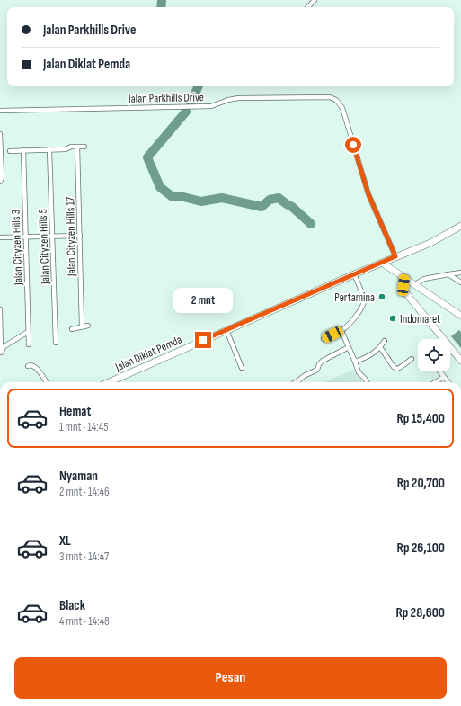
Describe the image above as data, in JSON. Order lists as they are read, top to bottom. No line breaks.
{"streets":{"street":["Jalan Parkhills Drive","Jalan Cityzen Hills 17","Jalan Cityzen Hills 5","Jalan Cityzen Hills 3","Jalan Diklat Pemda"]},"crossings":[["Jalan Parkhills Drive","Jalan Diklat Pemda"]],"places":["Pertamina","Indomaret"],"page":{"banner":["Jalan Parkhills Drive","Jalan Diklat Pemda"],"bubble":"2 mnt","list":[{"name":"Hemat","note":"1 mnt · 14:45","value":"Rp 15,400"},{"name":"Nyaman","note":"2 mnt · 14:46","value":"Rp 20,700"},{"name":"XL","note":"3 mnt · 14:47","value":"Rp 26,100"},{"name":"Black","note":"4 mnt · 14:48","value":"Rp 28,600"}],"buttons":"Pesan"}}
